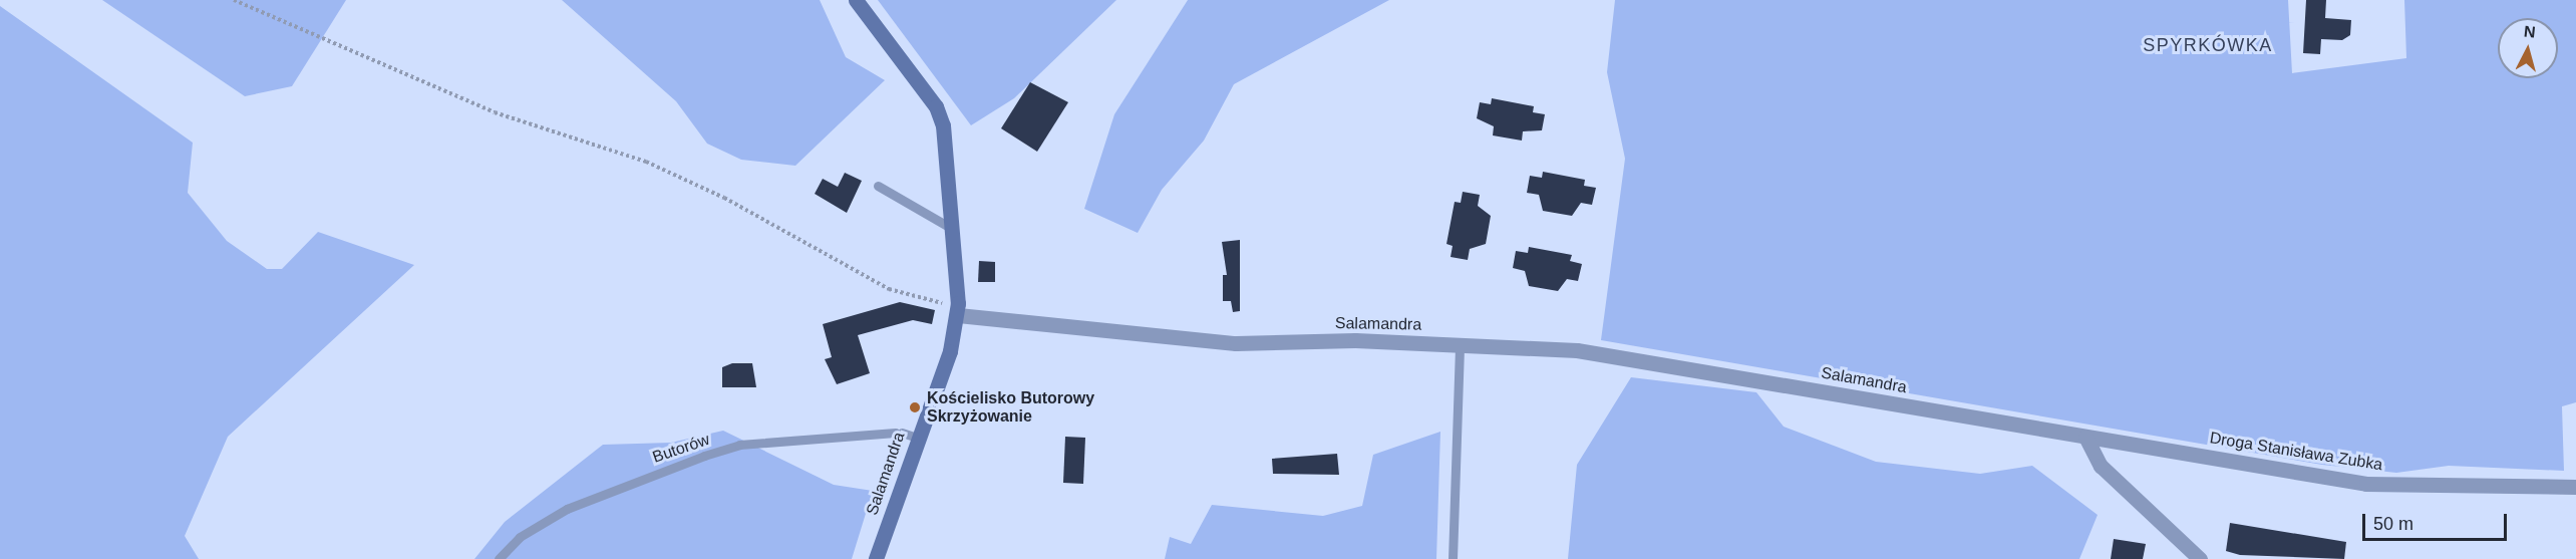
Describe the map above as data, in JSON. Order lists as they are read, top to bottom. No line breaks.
{"streets":{"street":["Salamandra","Droga Stanisława Zubka"],"lane":["Butorów"]},"crossings":[["Salamandra","Butorów"],["Salamandra","Droga Stanisława Zubka"]],"districts":["SPYRKÓWKA"],"places":["Kościelisko Butorowy Skrzyżowanie"],"scale_bar":"50 m","north":"top"}
